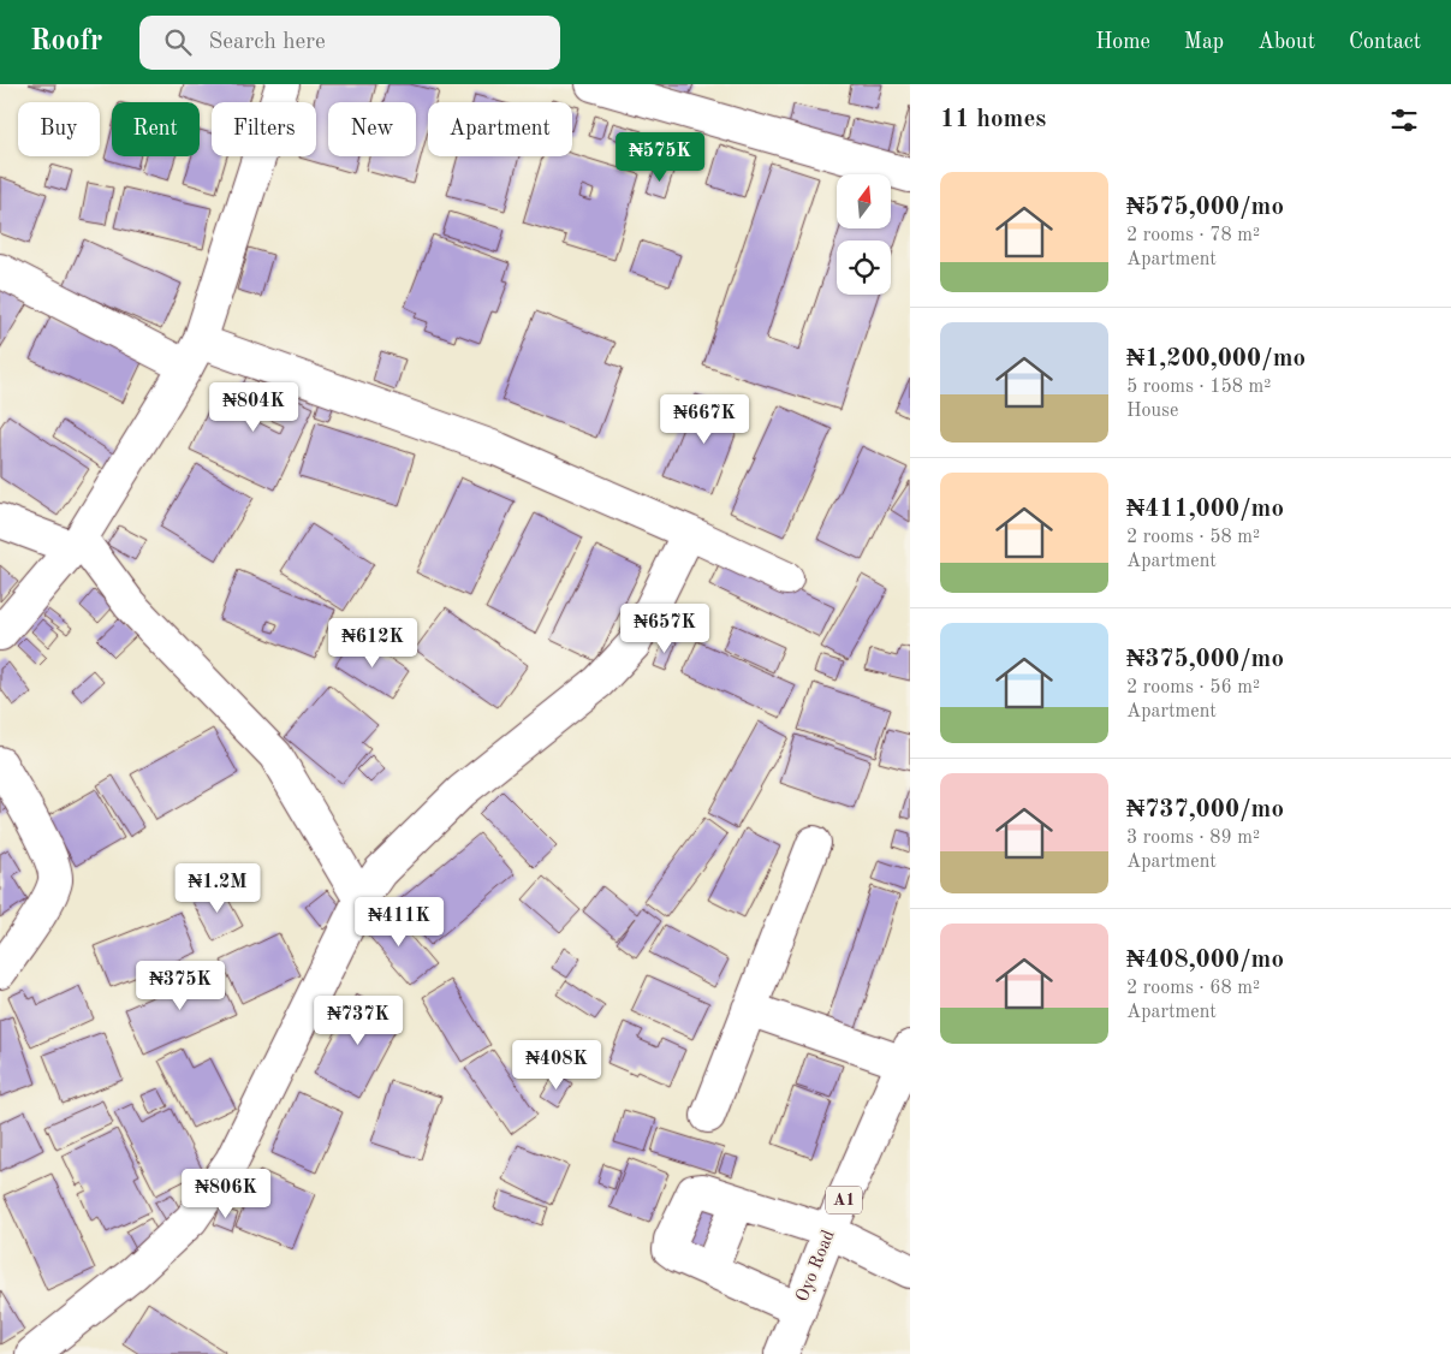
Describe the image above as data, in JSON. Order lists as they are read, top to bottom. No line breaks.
{"streets":{"main road":["A1","Oyo Road"]},"north":"top","page":{"header":"Roofr","search":"Search here","nav":["Home","Map","About","Contact"],"heading":"11 homes","chip":["Buy","Rent","Filters","New","Apartment"],"price":["₦575K","₦804K","₦667K","₦657K","₦612K","₦1.2M","₦411K","₦375K","₦737K","₦408K","₦806K"],"list":[{"name":"₦575,000/mo","note":"2 rooms · 78 m² · Apartment"},{"name":"₦1,200,000/mo","note":"5 rooms · 158 m² · House"},{"name":"₦411,000/mo","note":"2 rooms · 58 m² · Apartment"},{"name":"₦375,000/mo","note":"2 rooms · 56 m² · Apartment"},{"name":"₦737,000/mo","note":"3 rooms · 89 m² · Apartment"},{"name":"₦408,000/mo","note":"2 rooms · 68 m² · Apartment"}]}}
